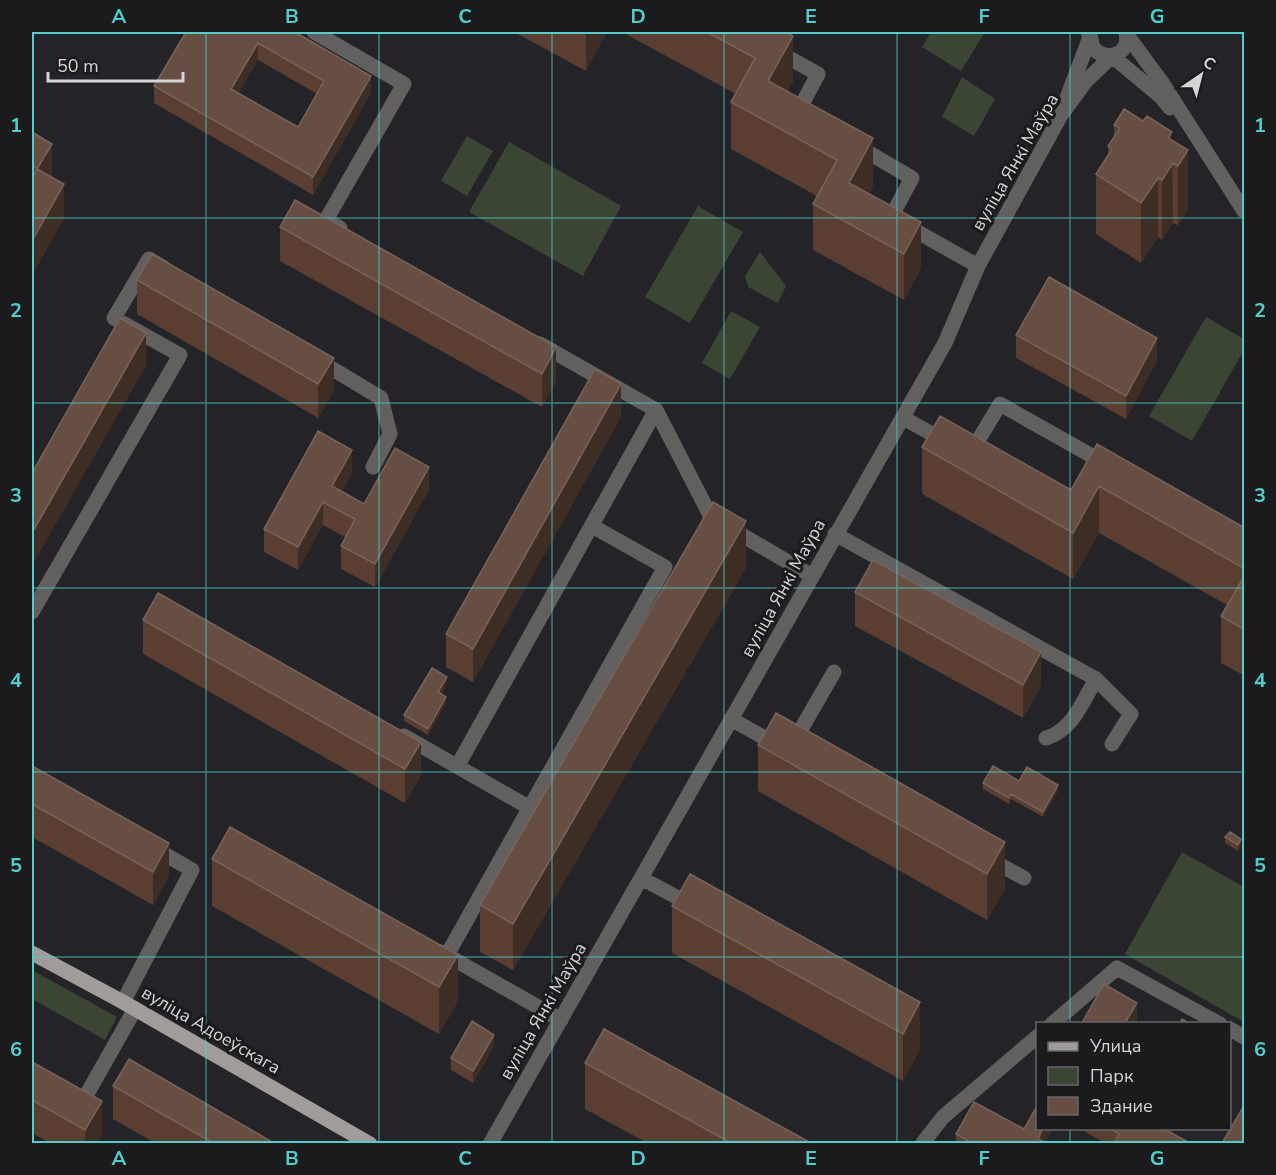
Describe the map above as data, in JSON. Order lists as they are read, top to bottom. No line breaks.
{"streets":{"main road":["вуліца Адоеўскага"],"street":["вуліца Янкі Маўра"]},"legend":["Улица","Парк","Здание"],"scale_bar":"50 m","north":"top right","grid":{"columns":["A","B","C","D","E","F","G"],"rows":["1","2","3","4","5","6"]}}
